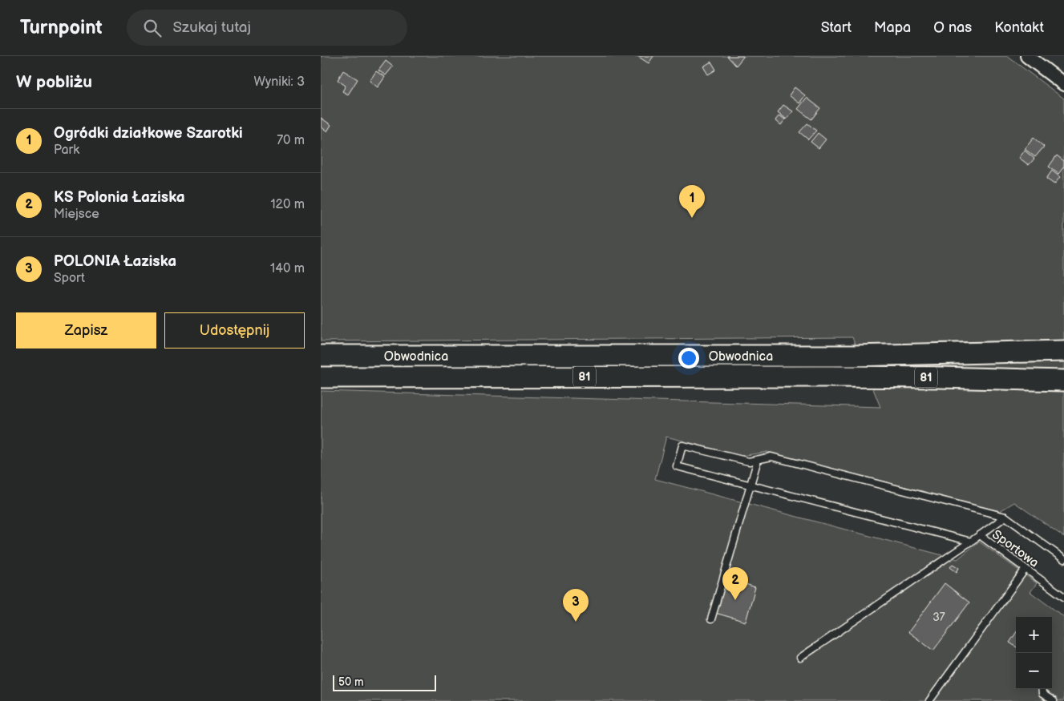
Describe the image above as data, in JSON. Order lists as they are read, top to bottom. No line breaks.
{"streets":{"main road":["Obwodnica","81"],"lane":["Sportowa"]},"house_numbers":["37"],"scale_bar":"50 m","page":{"header":"Turnpoint","search":"Szukaj tutaj","nav":["Start","Mapa","O nas","Kontakt"],"heading":["W pobliżu","Wyniki: 3"],"list":[{"mark":"1","name":"Ogródki działkowe Szarotki","note":"Park","value":"70 m"},{"mark":"2","name":"KS Polonia Łaziska","note":"Miejsce","value":"120 m"},{"mark":"3","name":"POLONIA Łaziska","note":"Sport","value":"140 m"}],"pins":["1","2","3"],"buttons":["Zapisz","Udostępnij"],"map_buttons":["+","−"],"scale":"50 m"}}
